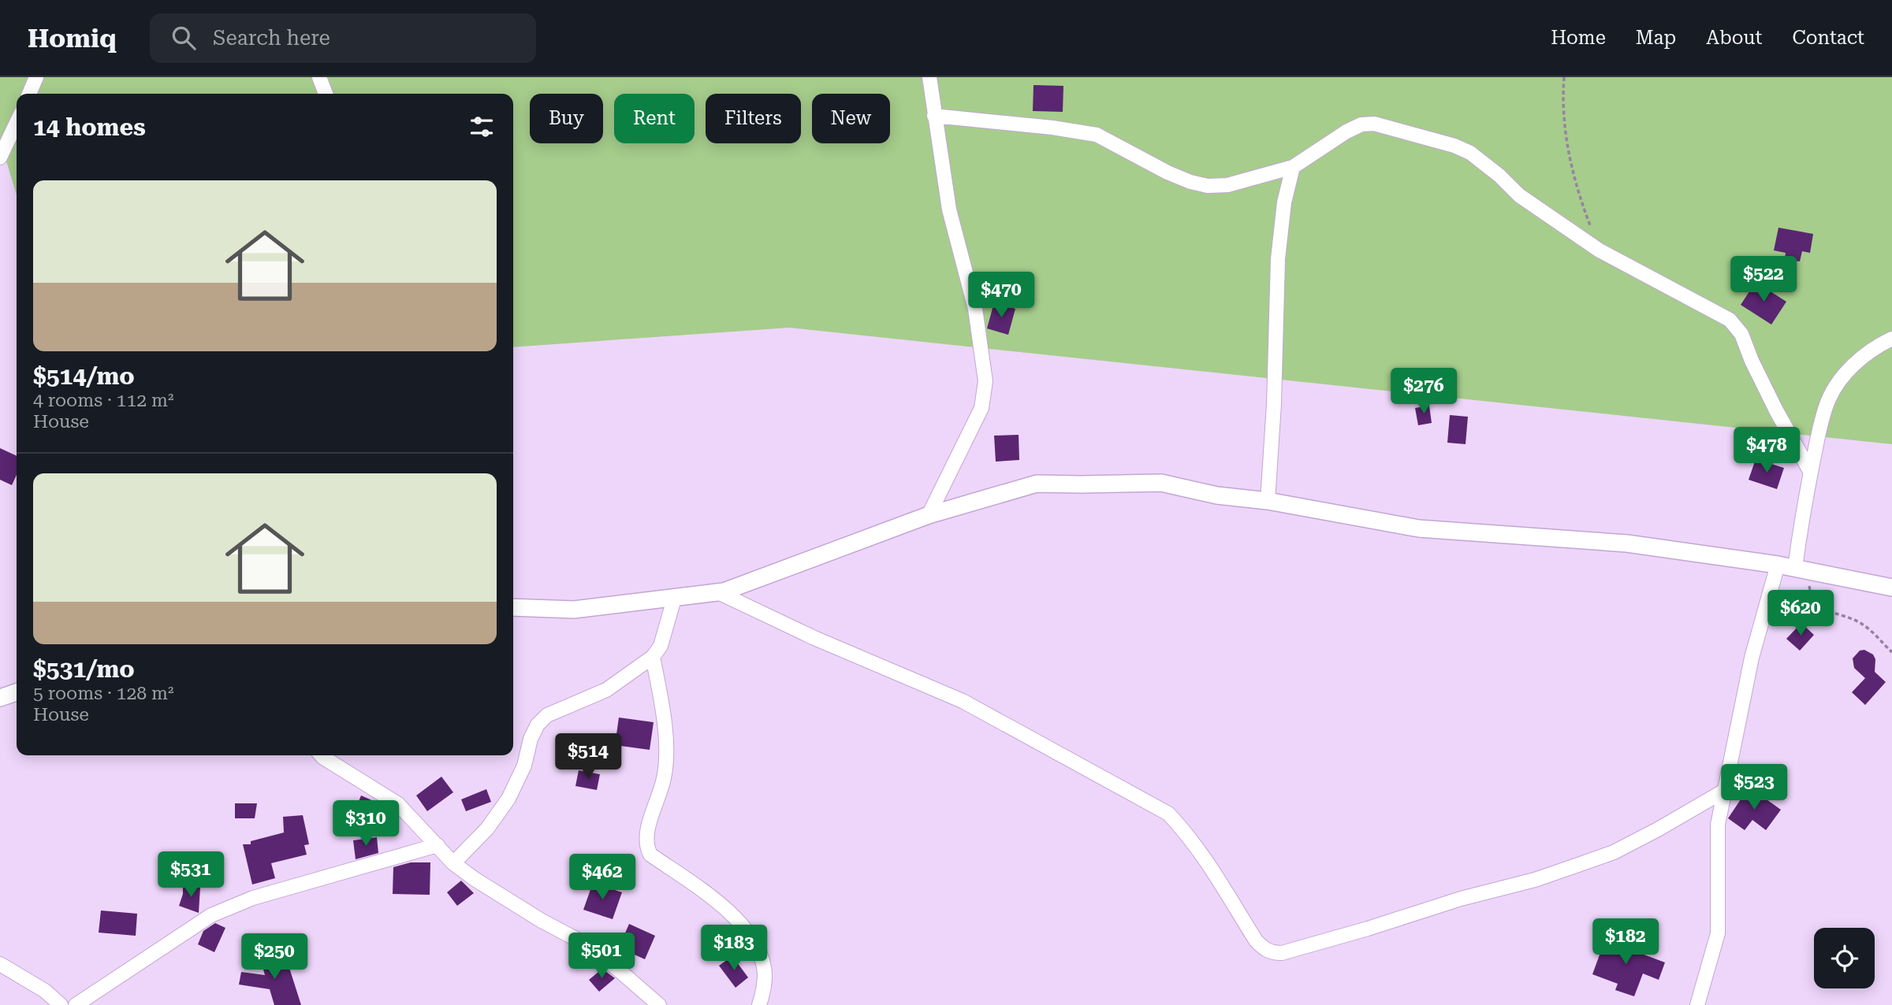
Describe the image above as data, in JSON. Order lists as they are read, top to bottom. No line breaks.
{"page":{"header":"Homiq","search":"Search here","nav":["Home","Map","About","Contact"],"chip":["Buy","Rent","Filters","New"],"heading":"14 homes","list":[{"name":"$514/mo","note":"4 rooms · 112 m² · House"},{"name":"$531/mo","note":"5 rooms · 128 m² · House"}],"price":["$522","$470","$276","$478","$620","$514","$523","$310","$531","$462","$182","$183","$501","$250"]}}
